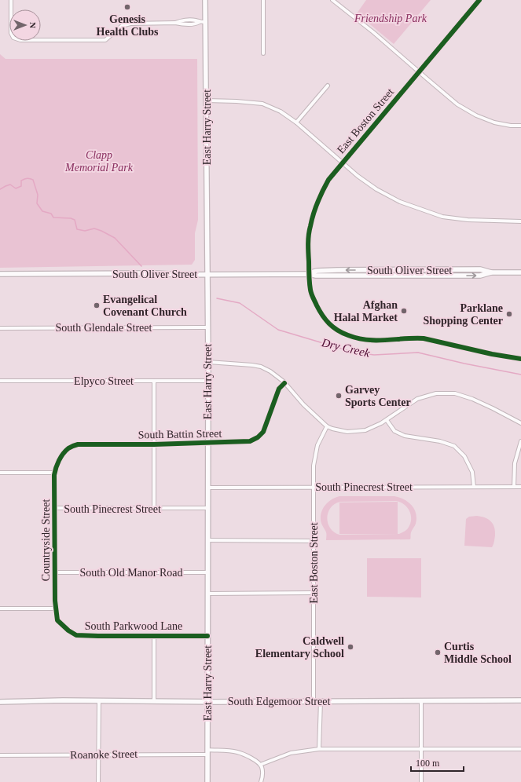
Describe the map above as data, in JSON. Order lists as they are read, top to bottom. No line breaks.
{"streets":{"main road":["East Harry Street","South Oliver Street","South Edgemoor Street"],"street":["East Boston Street","South Glendale Street","Elpyco Street","South Battin Street","South Pinecrest Street","Countryside Street","South Old Manor Road","South Parkwood Lane","Roanoke Street"]},"crossings":[["East Boston Street","South Oliver Street"],["East Boston Street","South Pinecrest Street"],["East Boston Street","South Edgemoor Street"],["East Harry Street","South Oliver Street"],["East Harry Street","South Glendale Street"],["East Harry Street","Elpyco Street"],["East Harry Street","South Battin Street"],["East Harry Street","South Pinecrest Street"],["East Harry Street","South Old Manor Road"],["East Harry Street","South Parkwood Lane"],["East Harry Street","South Edgemoor Street"],["East Harry Street","Roanoke Street"],["South Battin Street","Countryside Street"],["South Pinecrest Street","Countryside Street"],["Countryside Street","South Old Manor Road"],["Countryside Street","South Parkwood Lane"]],"water":["Dry Creek"],"parks":["Friendship Park","Clapp Memorial Park"],"places":["Genesis Health Clubs","Evangelical Covenant Church","Afghan Halal Market","Parklane Shopping Center","Garvey Sports Center","Caldwell Elementary School","Curtis Middle School"],"scale_bar":"100 m","north":"right"}
